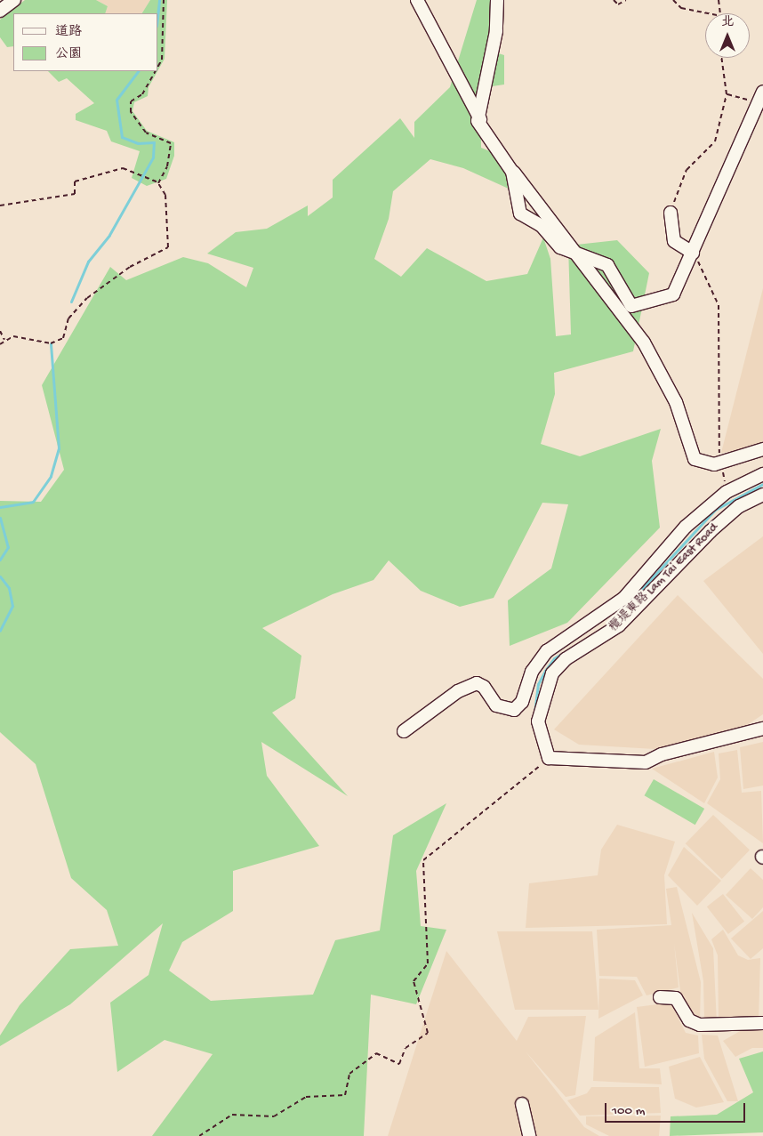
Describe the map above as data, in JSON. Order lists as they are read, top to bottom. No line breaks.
{"streets":{"street":["欖堤東路 Lam Tai East Road"]},"legend":["道路","公園"],"scale_bar":"100 m","north":"top"}
